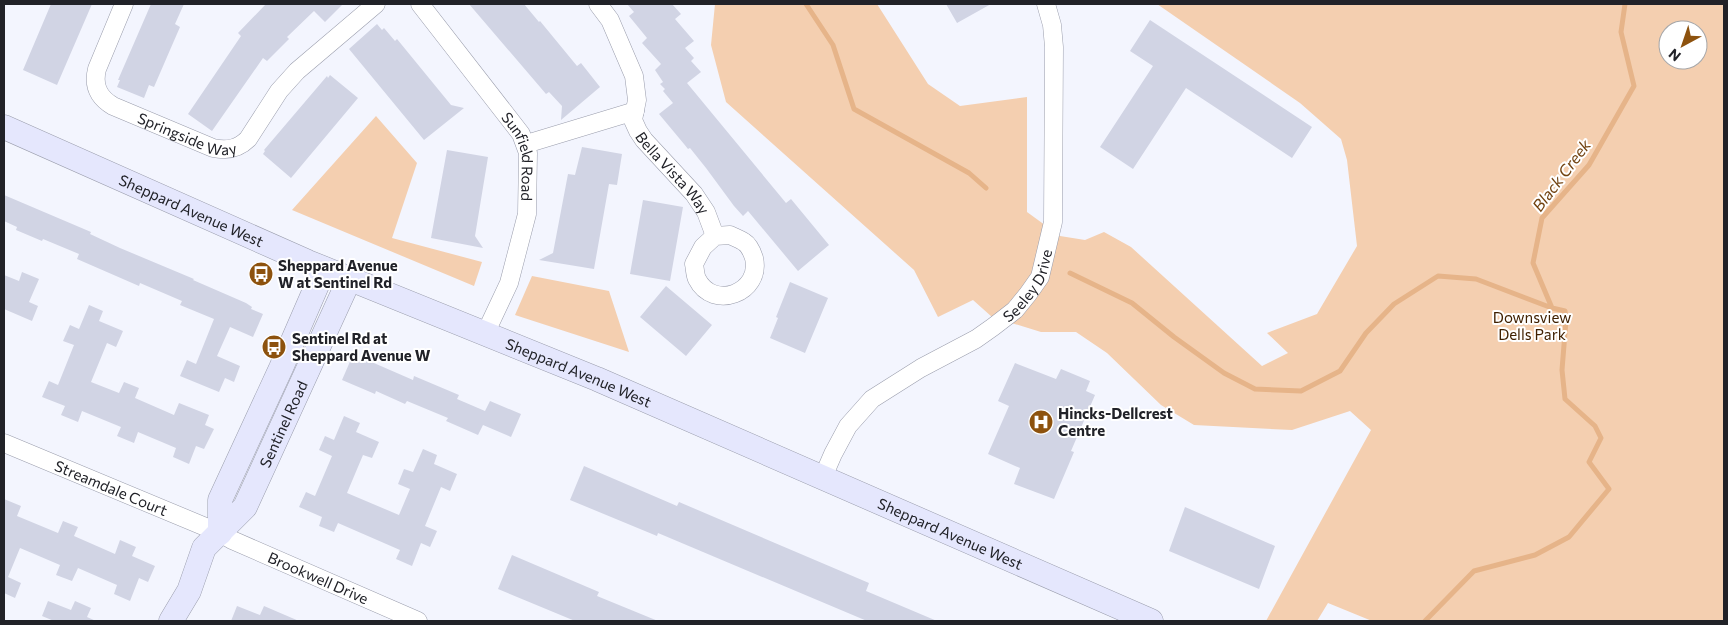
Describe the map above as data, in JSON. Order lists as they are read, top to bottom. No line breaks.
{"streets":{"main road":["Sheppard Avenue West","Sentinel Road"],"street":["Springside Way","Sunfield Road","Bella Vista Way","Seeley Drive","Streamdale Court","Brookwell Drive"]},"crossings":[["Sunfield Road","Sheppard Avenue West"],["Sheppard Avenue West","Seeley Drive"],["Sheppard Avenue West","Sentinel Road"],["Sentinel Road","Streamdale Court"],["Sentinel Road","Brookwell Drive"],["Streamdale Court","Brookwell Drive"]],"water":["Black Creek"],"parks":["Downsview Dells Park"],"places":{"bus stop":["Sheppard Avenue W at Sentinel Rd","Sentinel Rd at Sheppard Avenue W"],"hospital":["Hincks-Dellcrest Centre"]},"north":"bottom left"}
